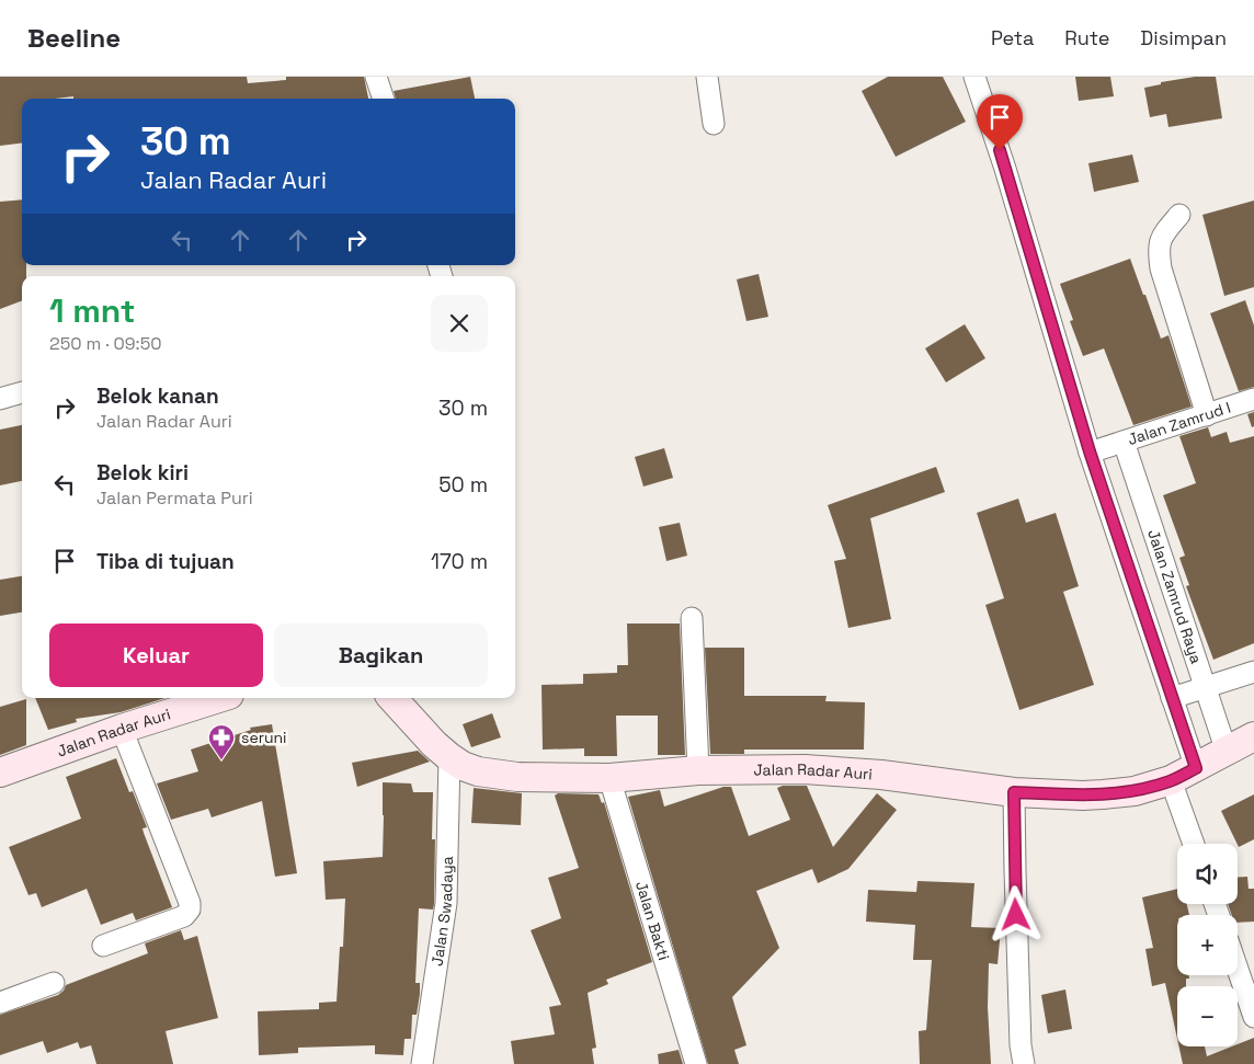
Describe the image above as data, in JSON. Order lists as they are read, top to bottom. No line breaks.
{"streets":{"main road":["Jalan Radar Auri"],"street":["Jalan Zamrud I","Jalan Zamrud Raya","Jalan Swadaya","Jalan Bakti"]},"crossings":[["Jalan Zamrud I","Jalan Zamrud Raya"],["Jalan Zamrud Raya","Jalan Radar Auri"],["Jalan Radar Auri","Jalan Swadaya"],["Jalan Radar Auri","Jalan Bakti"]],"places":{"pharmacy":["seruni"]},"page":{"header":"Beeline","nav":["Peta","Rute","Disimpan"],"turn":["30 m","Jalan Radar Auri"],"heading":["1 mnt","250 m · 09:50"],"list":[{"name":"Belok kanan","note":"Jalan Radar Auri","value":"30 m"},{"name":"Belok kiri","note":"Jalan Permata Puri","value":"50 m"},{"name":"Tiba di tujuan","value":"170 m"}],"buttons":["Keluar","Bagikan"],"map_buttons":["+","−"]}}
